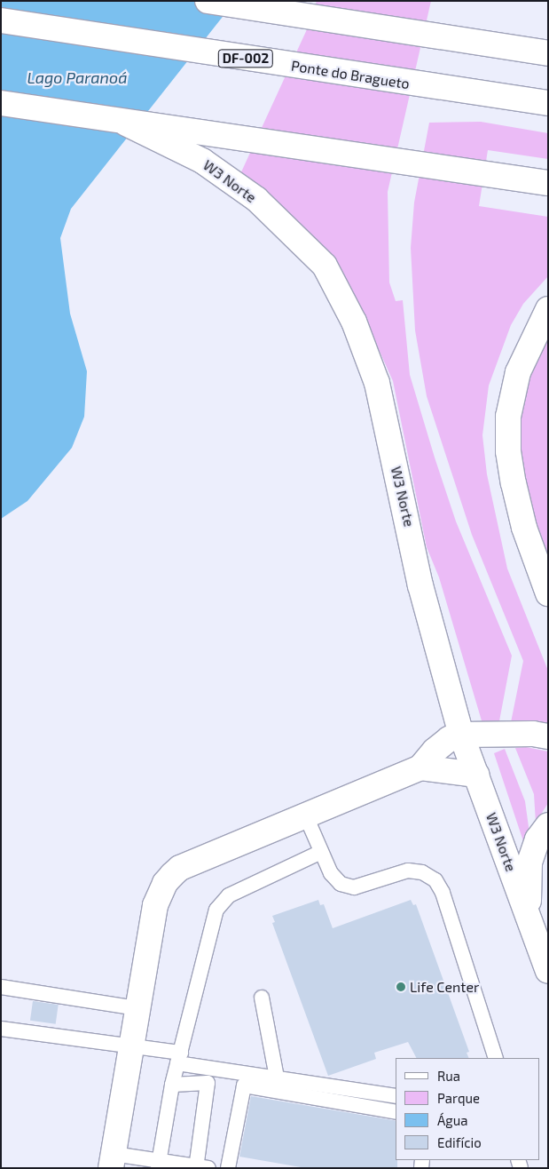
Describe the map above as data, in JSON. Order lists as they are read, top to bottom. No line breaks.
{"streets":{"main road":["DF-002","Ponte do Bragueto","W3 Norte"]},"water":["Lago Paranoá"],"places":["Life Center"],"legend":["Rua","Parque","Água","Edifício"]}
